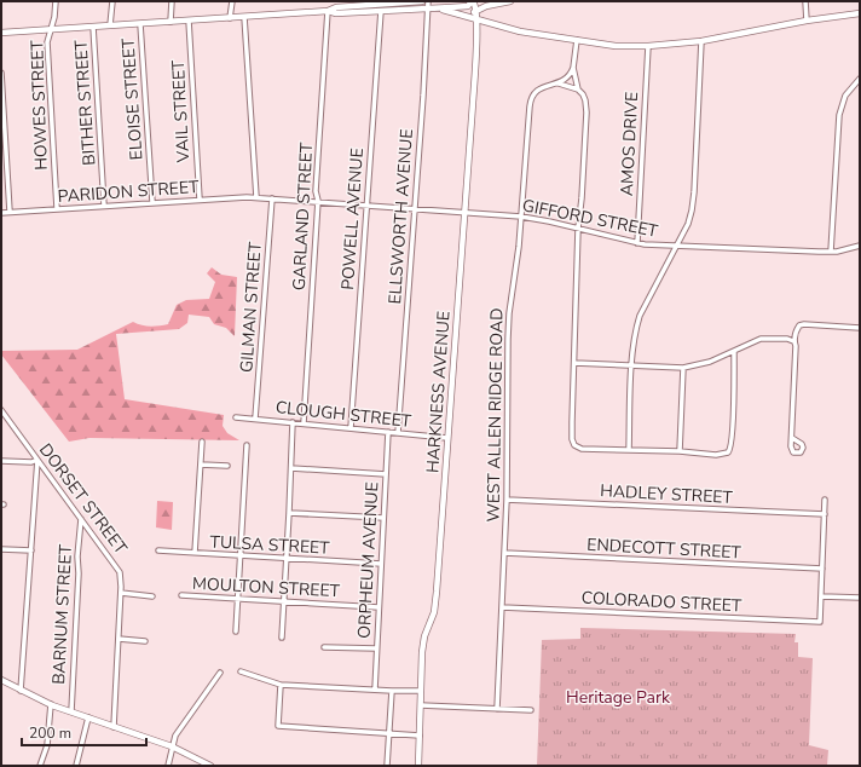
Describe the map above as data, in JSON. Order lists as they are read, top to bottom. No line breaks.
{"streets":{"main road":["HARKNESS AVENUE"],"street":["ELOISE STREET","BITHER STREET","HOWES STREET","VAIL STREET","AMOS DRIVE","PARIDON STREET","GARLAND STREET","ELLSWORTH AVENUE","GIFFORD STREET","POWELL AVENUE","GILMAN STREET","CLOUGH STREET","WEST ALLEN RIDGE ROAD","HADLEY STREET","DORSET STREET","TULSA STREET","ENDECOTT STREET","ORPHEUM AVENUE","MOULTON STREET","COLORADO STREET","BARNUM STREET"]},"crossings":[["ELOISE STREET","PARIDON STREET"],["BITHER STREET","PARIDON STREET"],["HOWES STREET","PARIDON STREET"],["VAIL STREET","PARIDON STREET"],["AMOS DRIVE","GIFFORD STREET"],["PARIDON STREET","GIFFORD STREET"],["GARLAND STREET","GIFFORD STREET"],["GARLAND STREET","CLOUGH STREET"],["ELLSWORTH AVENUE","GIFFORD STREET"],["ELLSWORTH AVENUE","CLOUGH STREET"],["GIFFORD STREET","POWELL AVENUE"],["GIFFORD STREET","GILMAN STREET"],["GIFFORD STREET","HARKNESS AVENUE"],["GIFFORD STREET","WEST ALLEN RIDGE ROAD"],["POWELL AVENUE","CLOUGH STREET"],["GILMAN STREET","CLOUGH STREET"],["HARKNESS AVENUE","CLOUGH STREET"],["CLOUGH STREET","ORPHEUM AVENUE"],["WEST ALLEN RIDGE ROAD","HADLEY STREET"],["WEST ALLEN RIDGE ROAD","ENDECOTT STREET"],["WEST ALLEN RIDGE ROAD","COLORADO STREET"],["DORSET STREET","BARNUM STREET"],["TULSA STREET","ORPHEUM AVENUE"],["ORPHEUM AVENUE","MOULTON STREET"]],"parks":["Heritage Park"],"scale_bar":"200 m"}
